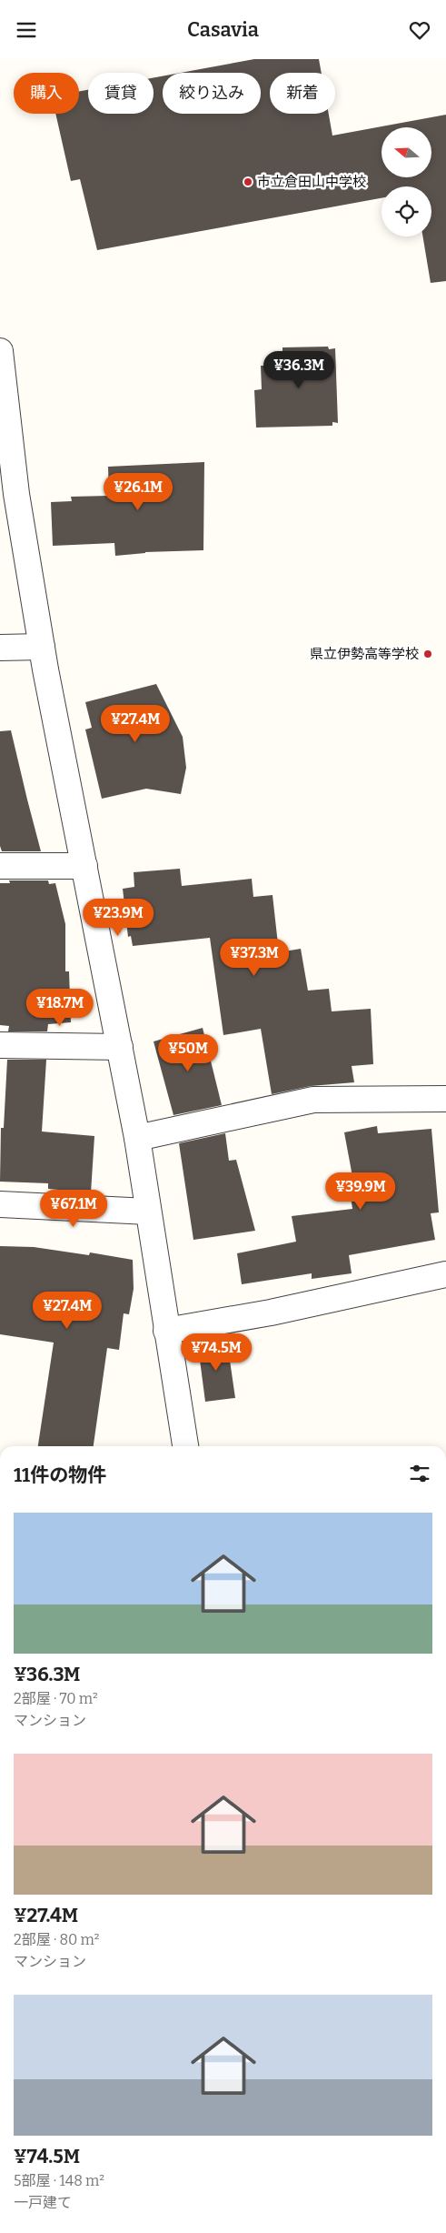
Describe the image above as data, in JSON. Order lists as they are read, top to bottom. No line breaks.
{"places":["市立倉田山中学校","県立伊勢高等学校"],"north":"left","page":{"header":"Casavia","chip":["購入","賃貸","絞り込み","新着"],"price":["¥36.3M","¥26.1M","¥27.4M","¥23.9M","¥37.3M","¥18.7M","¥50M","¥39.9M","¥67.1M","¥27.4M","¥74.5M"],"heading":"11件の物件","list":[{"name":"¥36.3M","note":"2部屋 · 70 m² · マンション"},{"name":"¥27.4M","note":"2部屋 · 80 m² · マンション"},{"name":"¥74.5M","note":"5部屋 · 148 m² · 一戸建て"}]}}
